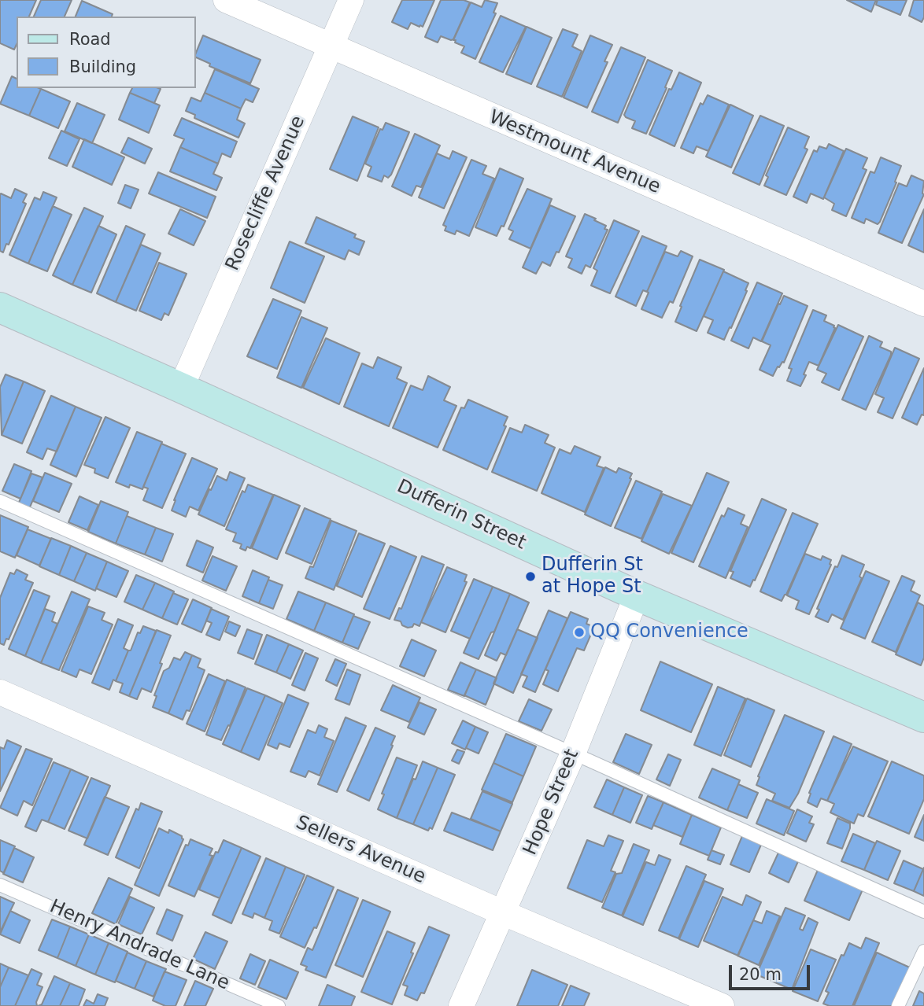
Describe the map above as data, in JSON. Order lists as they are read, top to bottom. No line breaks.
{"streets":{"main road":["Dufferin Street"],"street":["Westmount Avenue","Rosecliffe Avenue","Hope Street","Sellers Avenue"],"lane":["Henry Andrade Lane"]},"crossings":[["Westmount Avenue","Rosecliffe Avenue"],["Rosecliffe Avenue","Dufferin Street"],["Dufferin Street","Hope Street"],["Hope Street","Sellers Avenue"]],"places":["Dufferin St at Hope St","QQ Convenience"],"legend":["Road","Building"],"scale_bar":"20 m"}
